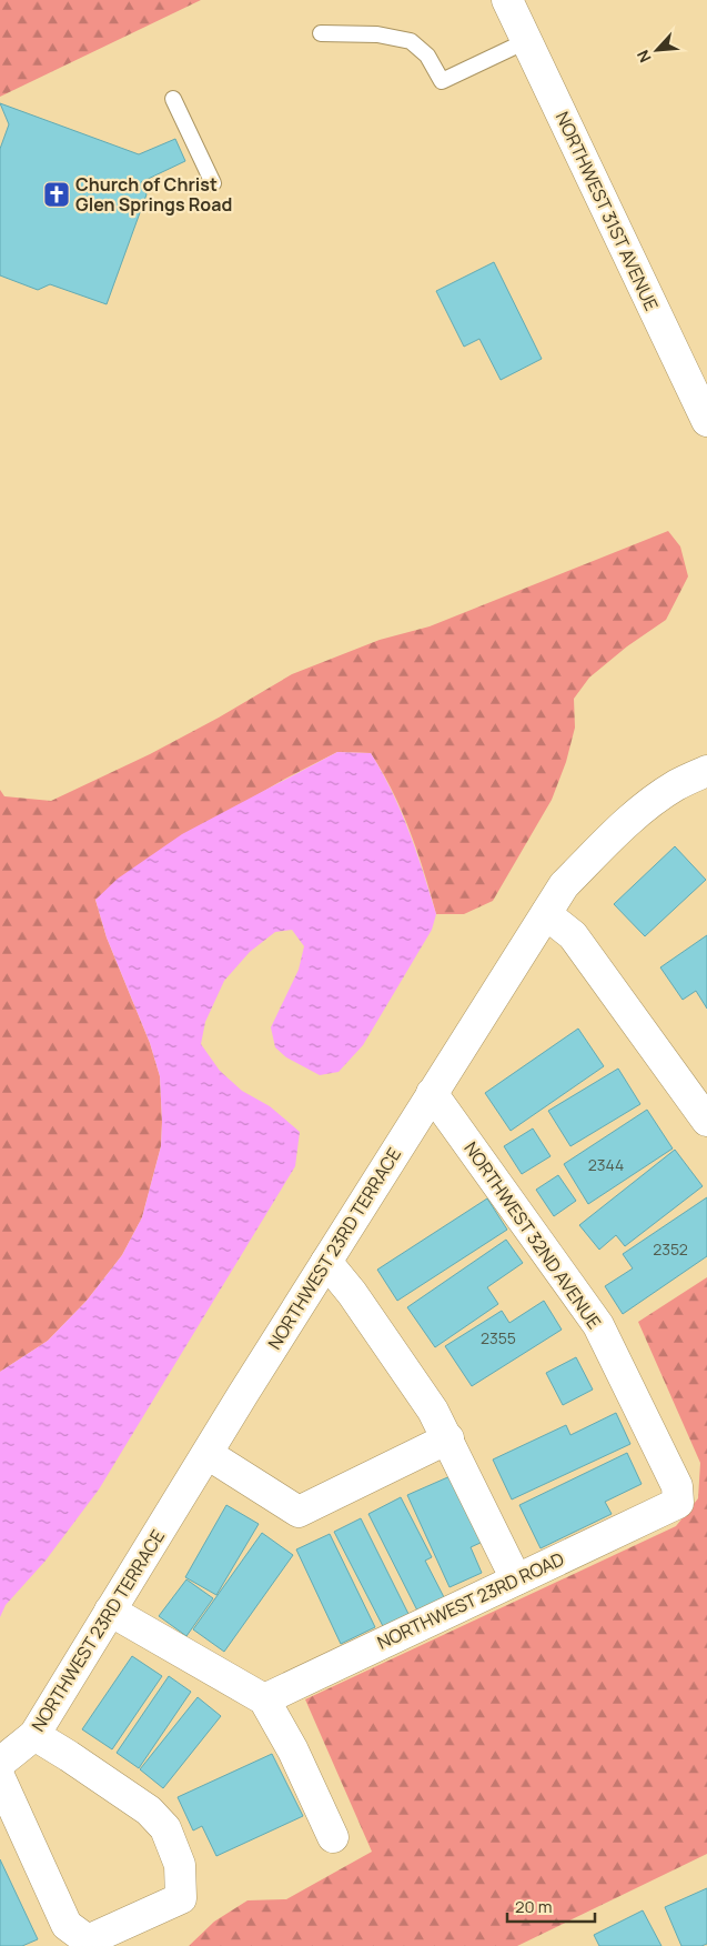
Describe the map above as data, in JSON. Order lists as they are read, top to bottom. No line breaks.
{"streets":{"street":["NORTHWEST 31ST AVENUE","NORTHWEST 32ND AVENUE","NORTHWEST 23RD TERRACE","NORTHWEST 23RD ROAD"]},"crossings":[["NORTHWEST 32ND AVENUE","NORTHWEST 23RD TERRACE"],["NORTHWEST 32ND AVENUE","NORTHWEST 23RD ROAD"]],"places":{"church":["Church of Christ Glen Springs Road"]},"house_numbers":["2344","2352","2355"],"scale_bar":"20 m","north":"bottom left"}
